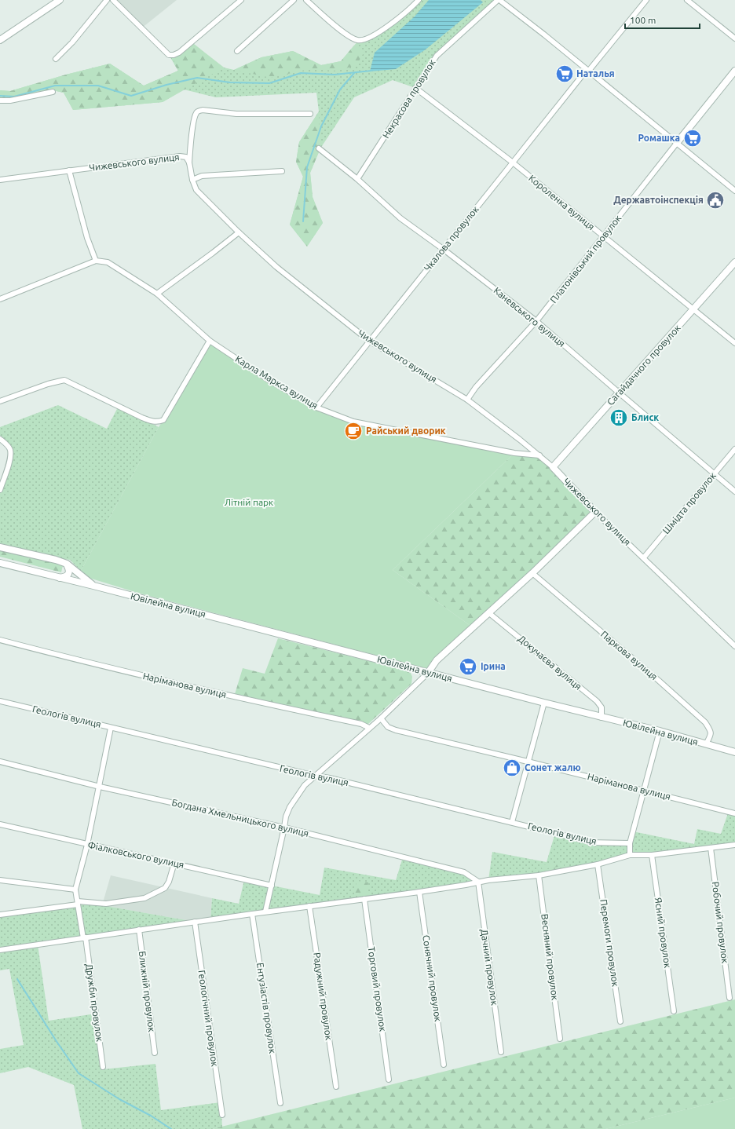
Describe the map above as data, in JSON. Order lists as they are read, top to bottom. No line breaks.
{"streets":{"street":["Некрасова провулок","Чижевського вулиця","Короленка вулиця","Чкалова провулок","Платонівський провулок","Каневського вулиця","Сагайдачного провулок","Карла Маркса вулиця","Шмідта провулок","Ювілейна вулиця","Паркова вулиця","Докучаєва вулиця","Наріманова вулиця","Геологів вулиця","Богдана Хмельницького вулиця","Фіалковського вулиця","Робочий провулок","Ясний провулок","Перемоги провулок","Весняний провулок","Дачний провулок","Сонячний провулок","Торговий провулок","Ближній провулок","Радужний провулок","Дружби провулок","Ентузіастів провулок","Геологічний провулок"]},"crossings":[["Некрасова провулок","Короленка вулиця"],["Некрасова провулок","Каневського вулиця"],["Чижевського вулиця","Чкалова провулок"],["Чижевського вулиця","Платонівський провулок"],["Чижевського вулиця","Сагайдачного провулок"],["Чижевського вулиця","Карла Маркса вулиця"],["Чижевського вулиця","Шмідта провулок"],["Короленка вулиця","Чкалова провулок"],["Короленка вулиця","Платонівський провулок"],["Короленка вулиця","Сагайдачного провулок"],["Чкалова провулок","Каневського вулиця"],["Чкалова провулок","Карла Маркса вулиця"],["Платонівський провулок","Каневського вулиця"],["Каневського вулиця","Сагайдачного провулок"],["Каневського вулиця","Шмідта провулок"],["Ювілейна вулиця","Паркова вулиця"],["Ювілейна вулиця","Докучаєва вулиця"],["Богдана Хмельницького вулиця","Дачний провулок"]],"parks":["Літній парк"],"places":{"supermarket":["Наталья","Ромашка","Ірина"],"public building":["Державтоінспекція"],"building":["Блиск"],"cafe":["Райський дворик"],"shop":["Сонет жалю"]},"scale_bar":"100 m"}
